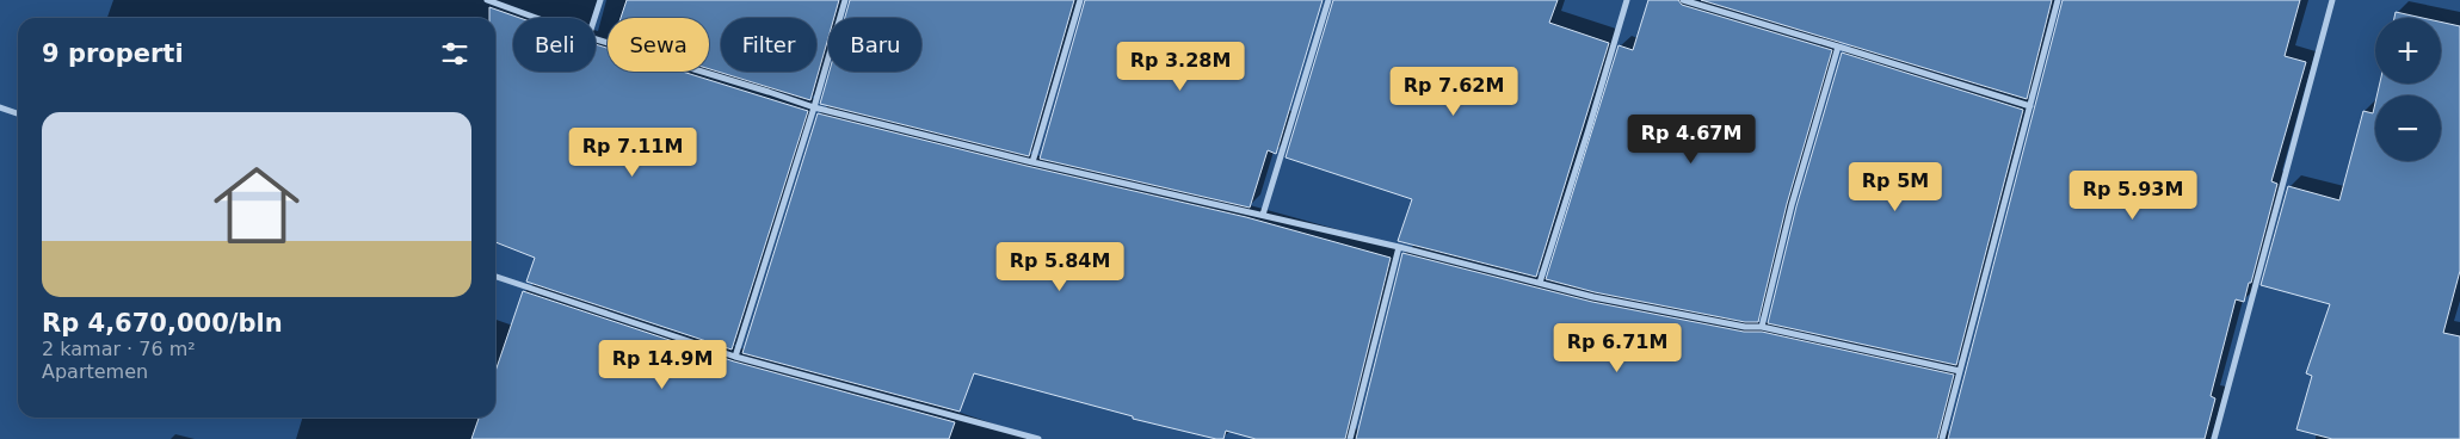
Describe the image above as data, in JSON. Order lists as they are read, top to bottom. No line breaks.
{"page":{"map_buttons":["+","−"],"chip":["Beli","Sewa","Filter","Baru"],"heading":"9 properti","price":["Rp 3.28M","Rp 7.62M","Rp 4.67M","Rp 7.11M","Rp 5M","Rp 5.93M","Rp 5.84M","Rp 6.71M","Rp 14.9M"],"list":[{"name":"Rp 4,670,000/bln","note":"2 kamar · 76 m² · Apartemen"}]}}
